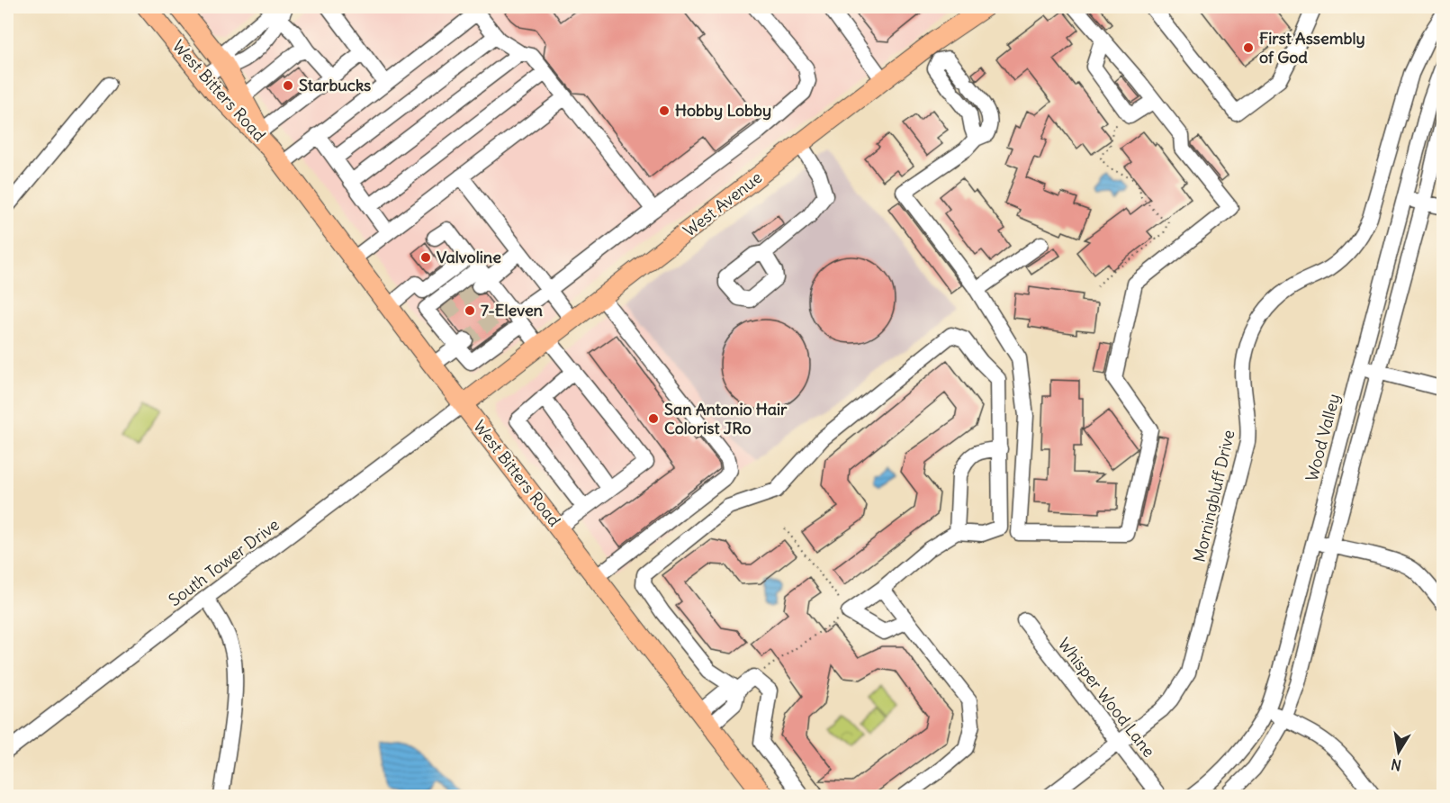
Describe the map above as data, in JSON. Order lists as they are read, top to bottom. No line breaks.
{"streets":{"main road":["West Bitters Road","West Avenue"],"street":["Wood Valley","Morningbluff Drive","South Tower Drive","Whisper Wood Lane"]},"crossings":[["West Bitters Road","West Avenue"],["West Bitters Road","South Tower Drive"],["West Avenue","South Tower Drive"],["Morningbluff Drive","Whisper Wood Lane"]],"places":["First Assembly of God","Starbucks","Hobby Lobby","Valvoline","7-Eleven","San Antonio Hair Colorist JRo"],"north":"bottom"}
